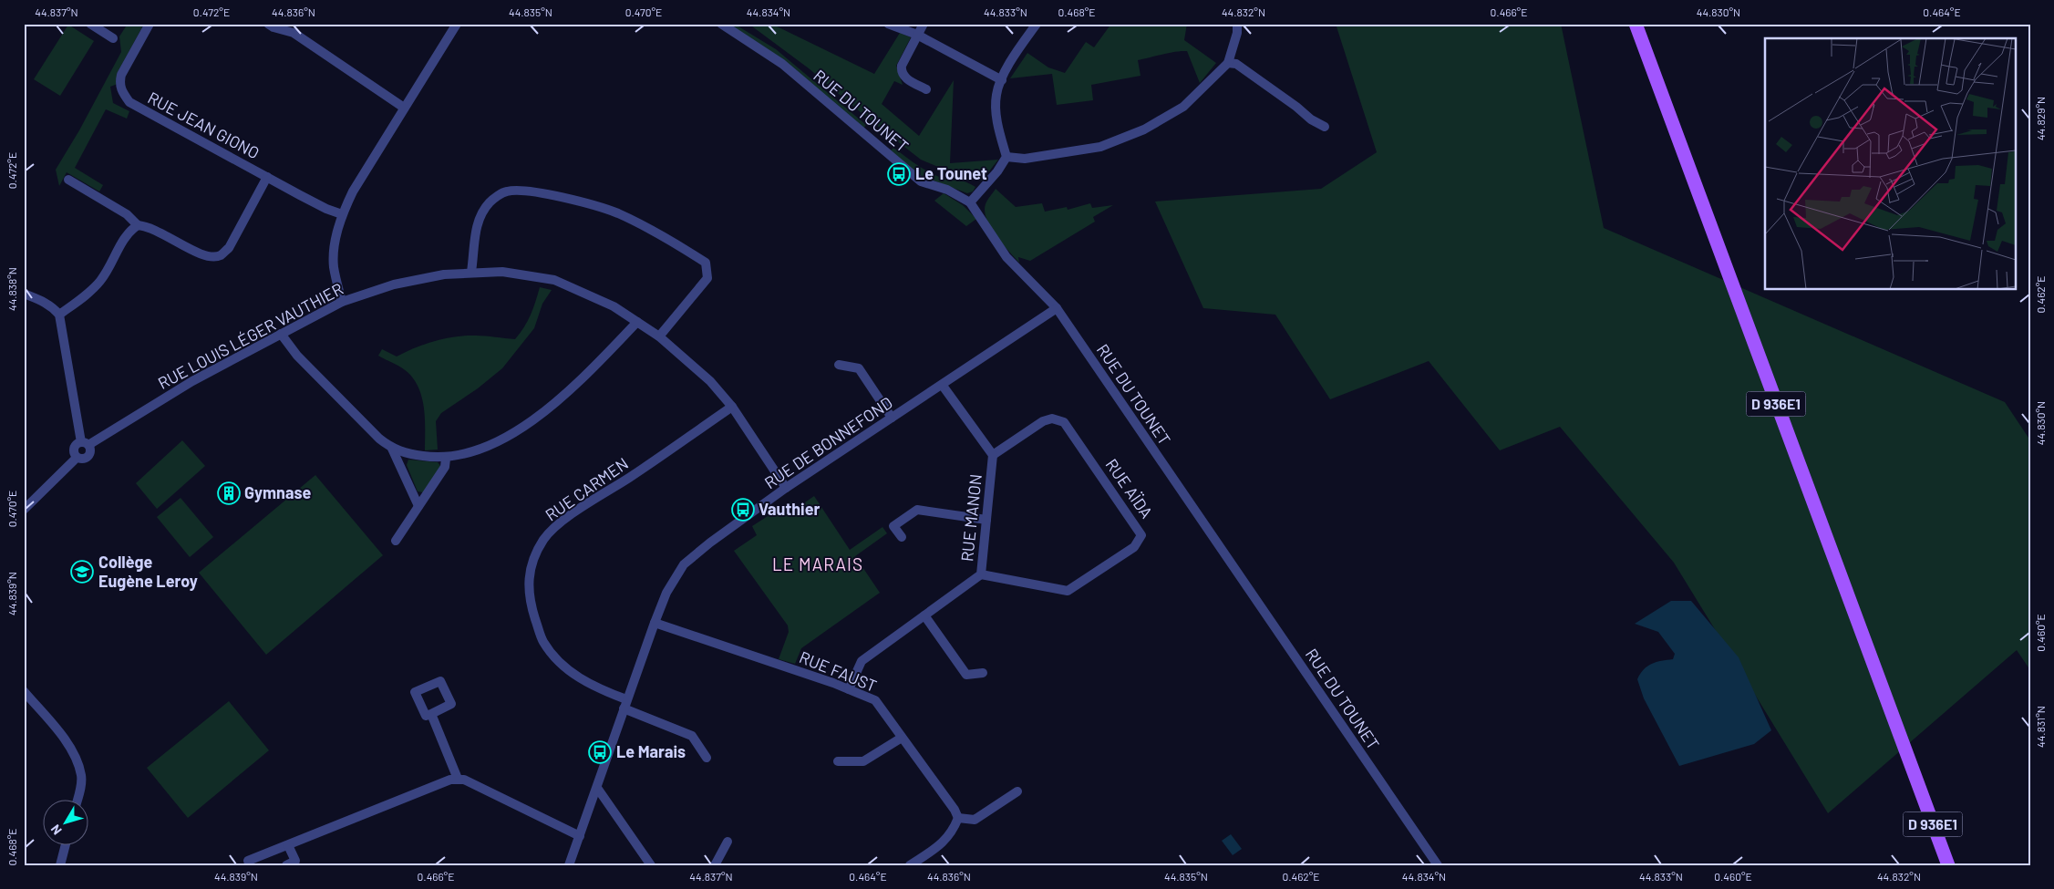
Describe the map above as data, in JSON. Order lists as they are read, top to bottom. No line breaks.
{"streets":{"main road":["D 936E1"],"street":["RUE DU TOUNET","RUE JEAN GIONO","RUE LOUIS LÉGER VAUTHIER","RUE DE BONNEFOND","RUE AÏDA","RUE CARMEN","RUE MANON","RUE FAUST"]},"crossings":[["RUE DU TOUNET","RUE DE BONNEFOND"],["RUE LOUIS LÉGER VAUTHIER","RUE DE BONNEFOND"],["RUE LOUIS LÉGER VAUTHIER","RUE CARMEN"],["RUE DE BONNEFOND","RUE CARMEN"],["RUE DE BONNEFOND","RUE MANON"],["RUE DE BONNEFOND","RUE FAUST"],["RUE AÏDA","RUE MANON"],["RUE MANON","RUE FAUST"]],"districts":["LE MARAIS"],"places":{"bus stop":["Le Tounet","Vauthier","Le Marais"],"building":["Gymnase"],"school or university":["Collège Eugène Leroy"]},"north":"bottom left","coordinates":["44.837°N","0.472°E","44.836°N","44.835°N","0.470°E","44.834°N","44.833°N","0.468°E","44.832°N","0.466°E","44.830°N","0.464°E","44.829°N","44.838°N","0.462°E","44.839°N","0.460°E","44.831°N"]}
